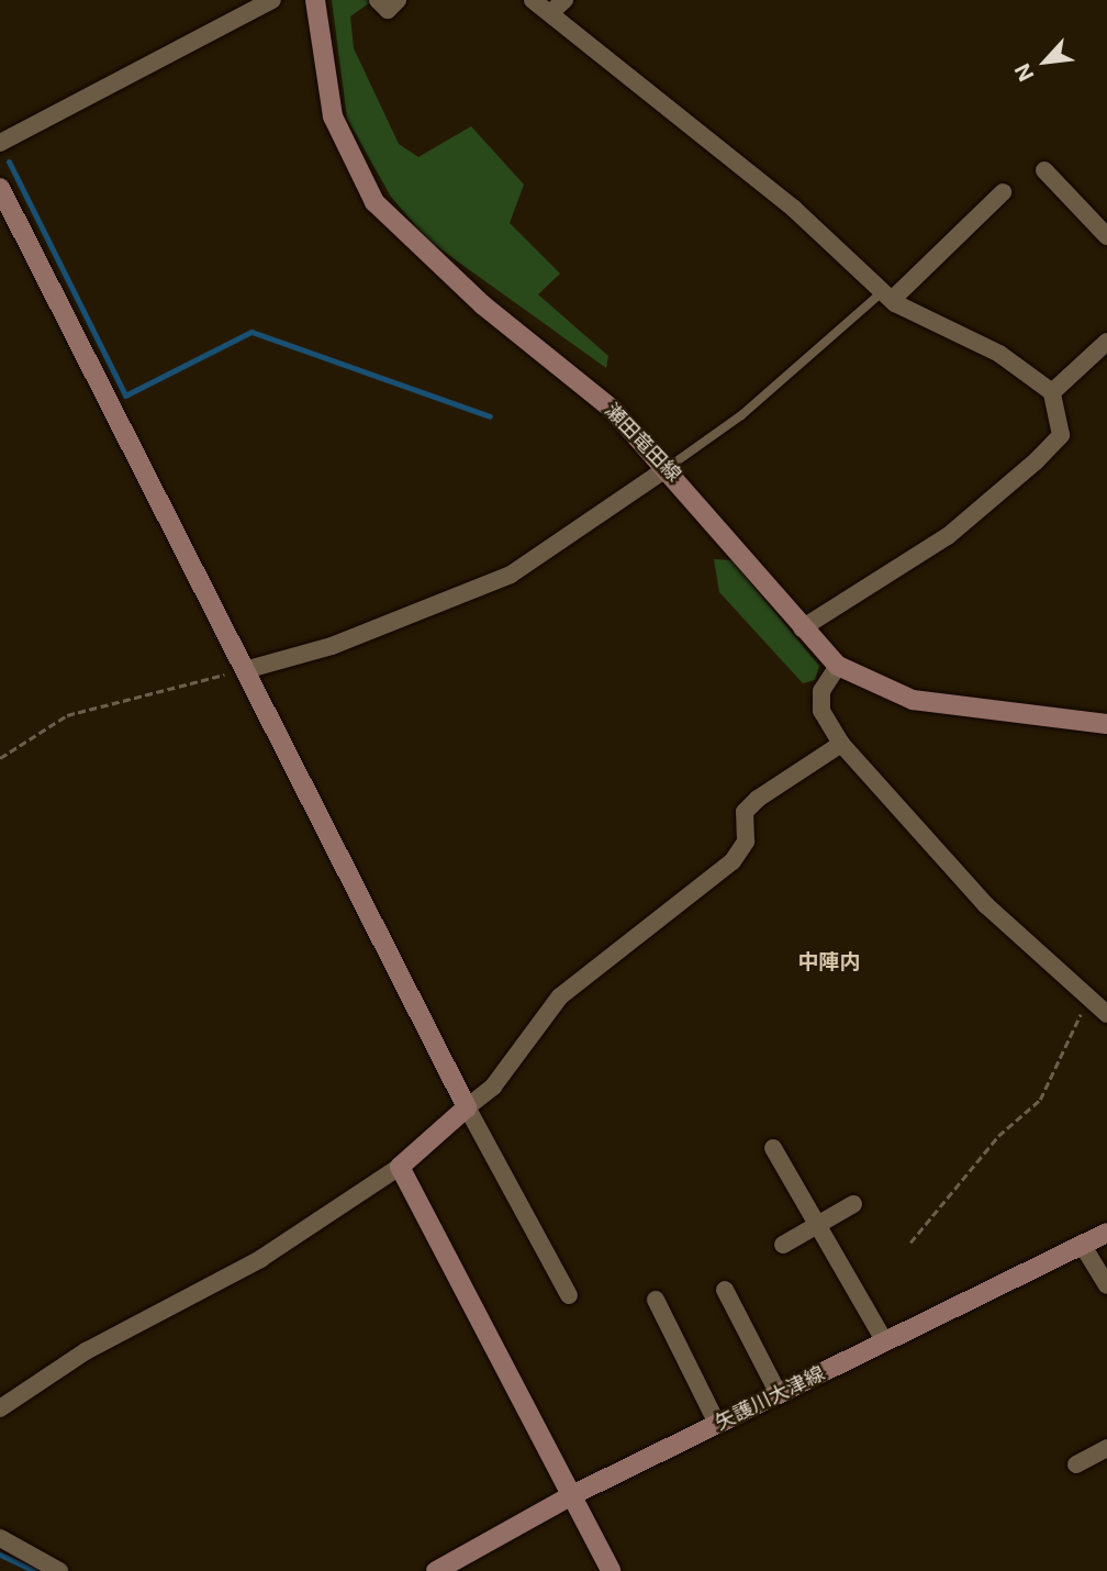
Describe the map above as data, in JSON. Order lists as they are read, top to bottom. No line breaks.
{"streets":{"main road":["瀬田竜田線","矢護川大津線"]},"districts":["中陣内"],"north":"bottom left"}
